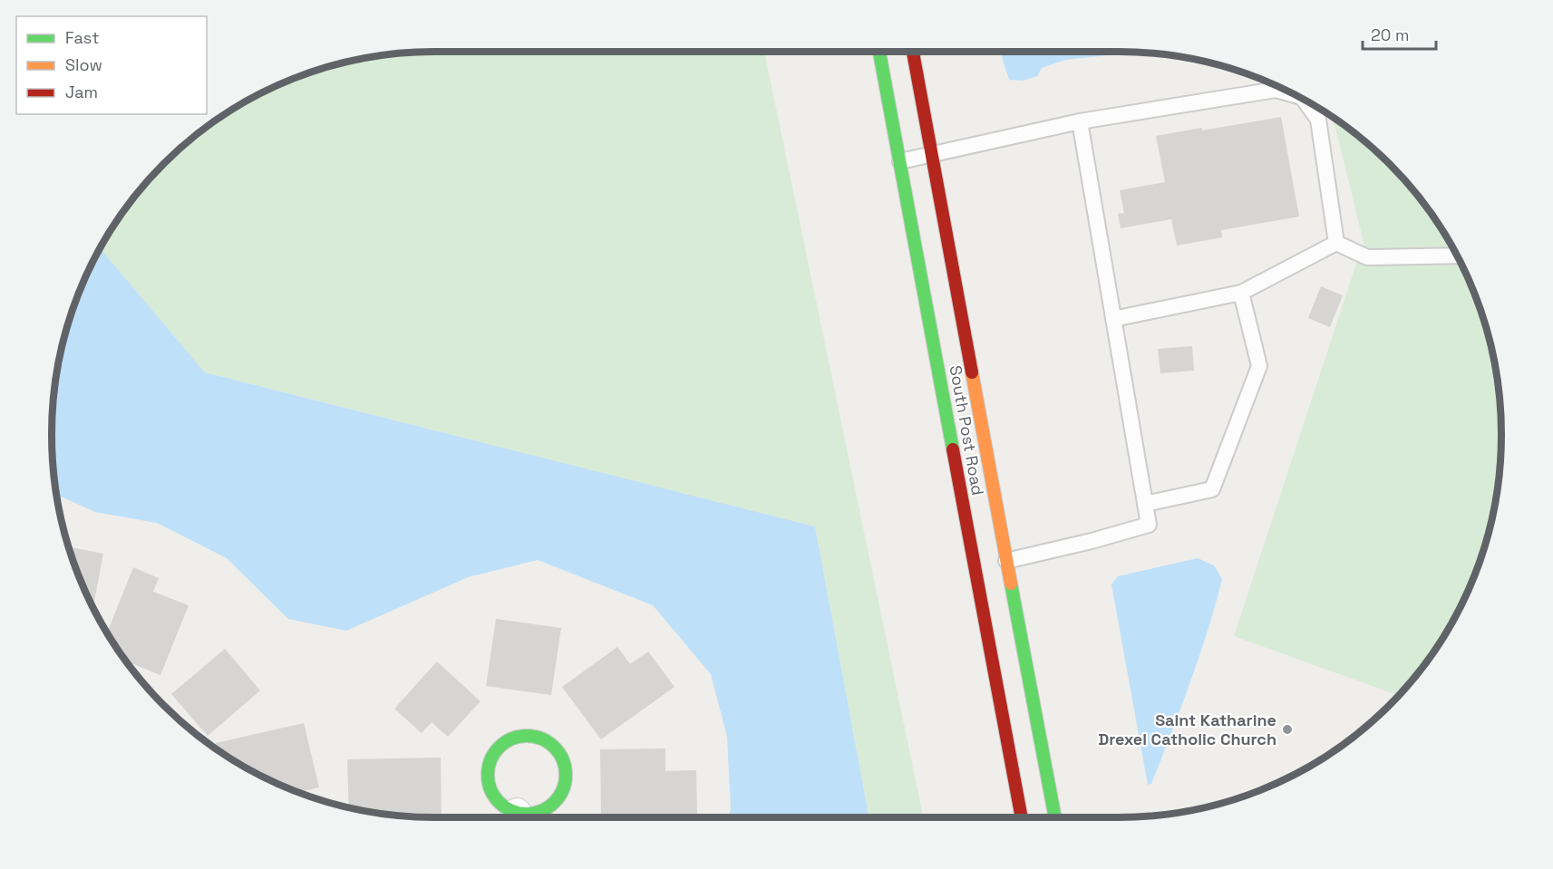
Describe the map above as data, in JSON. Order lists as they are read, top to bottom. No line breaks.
{"streets":{"street":["South Post Road"]},"places":["Saint Katharine Drexel Catholic Church"],"legend":["Fast","Slow","Jam"],"scale_bar":"20 m"}
